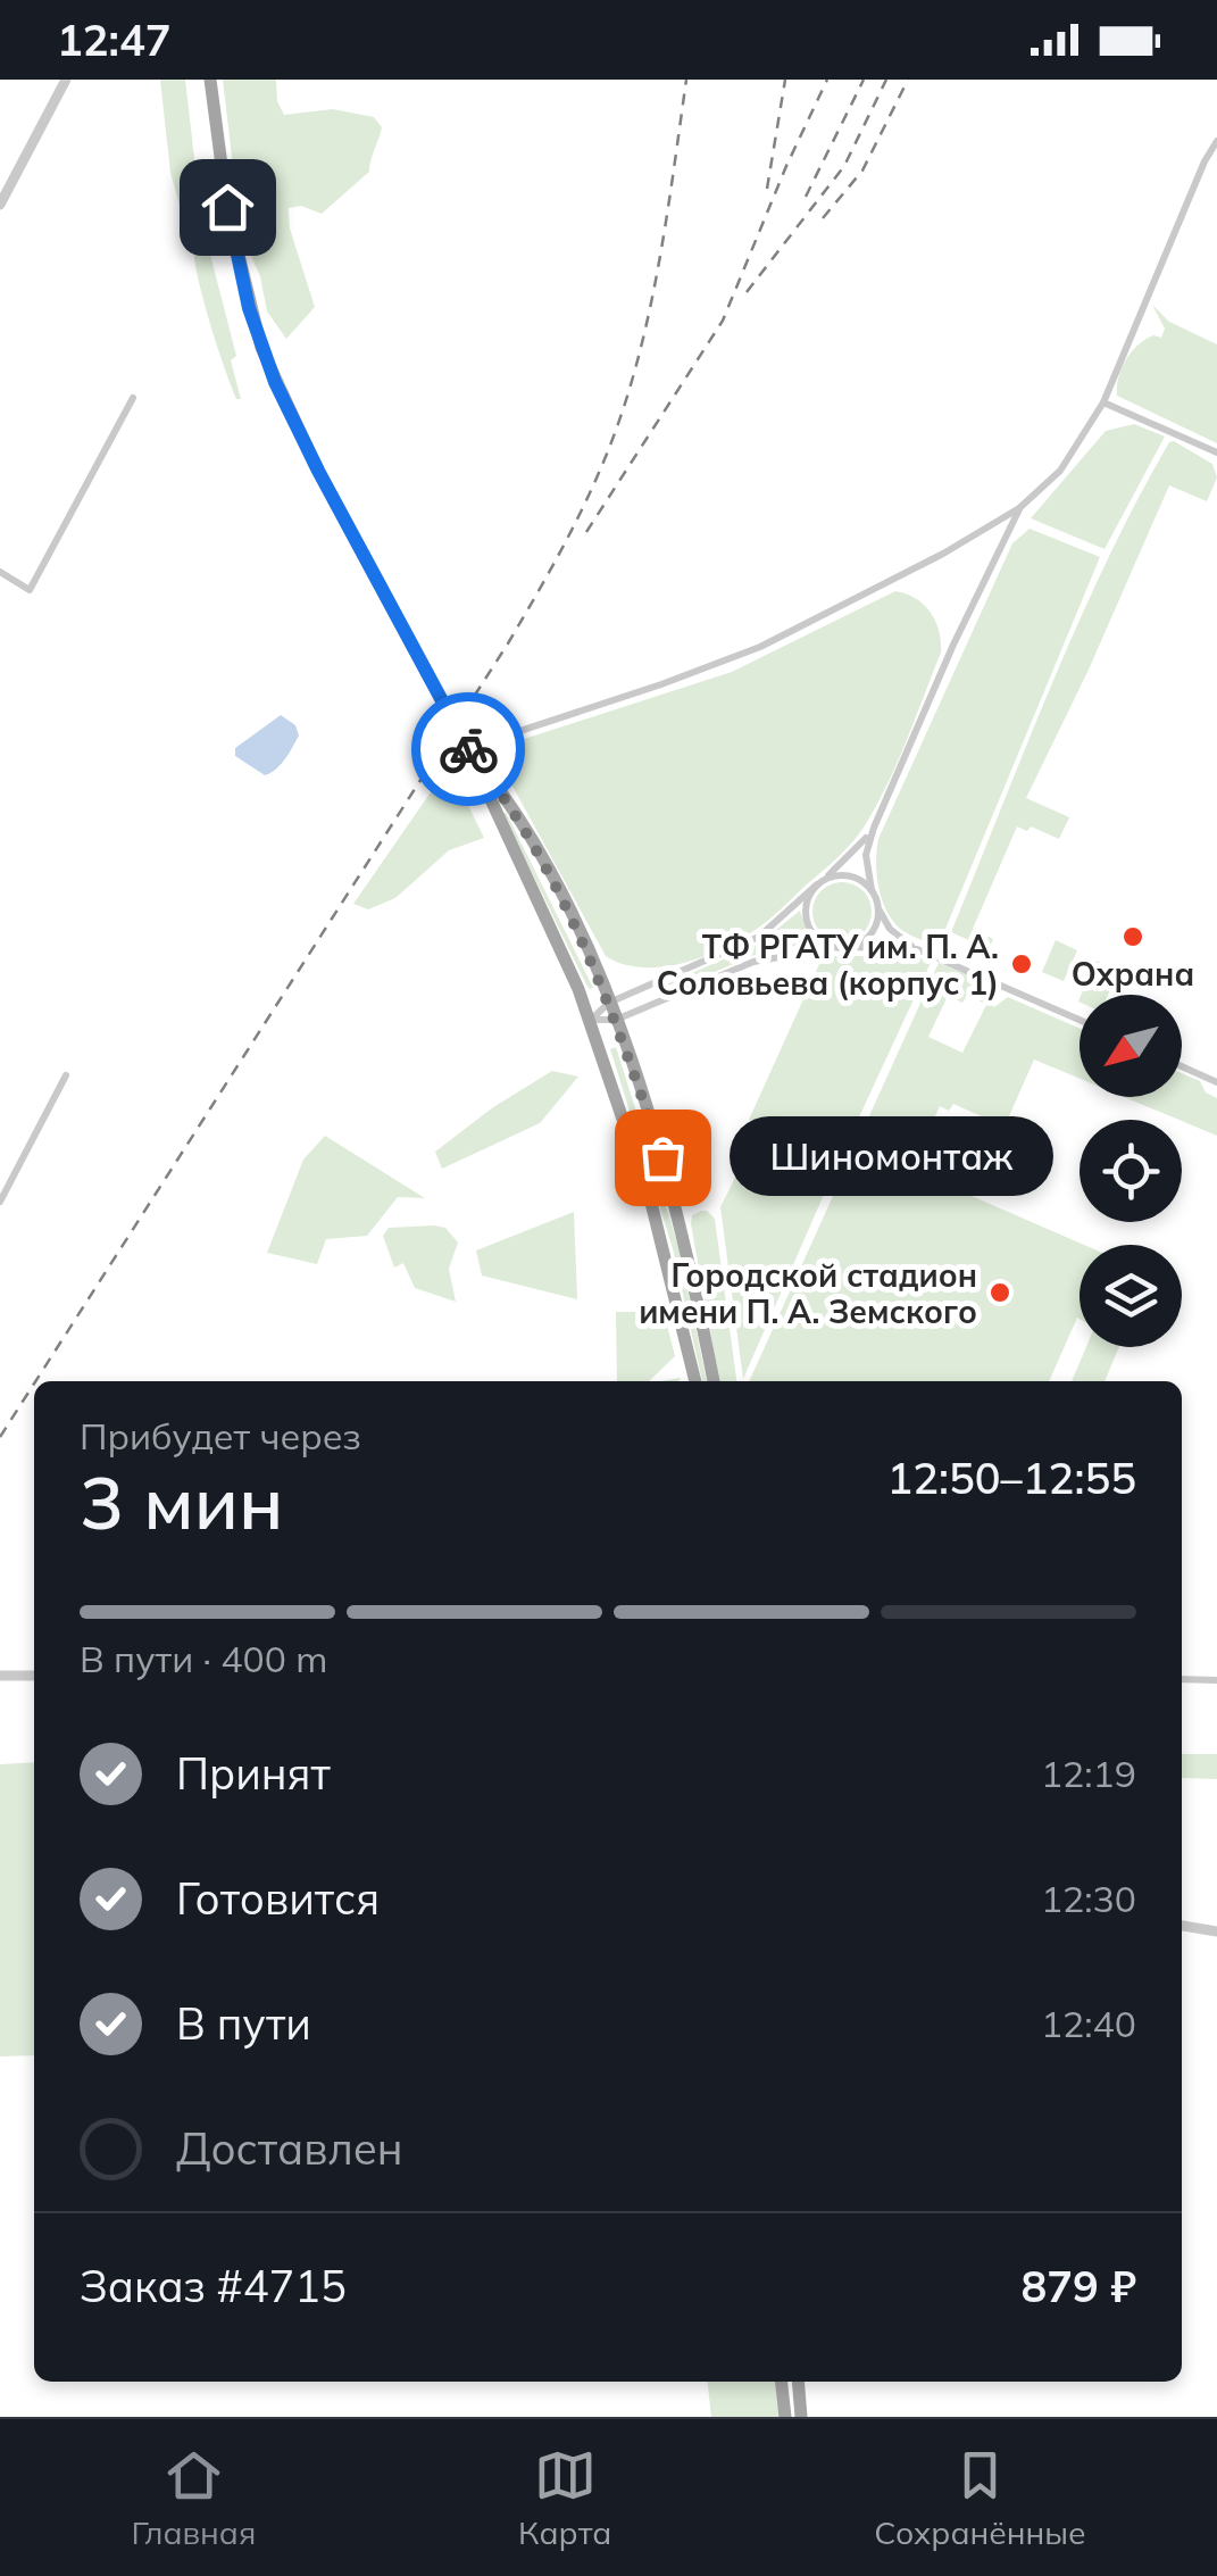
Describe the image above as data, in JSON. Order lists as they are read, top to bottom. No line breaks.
{"places":["Охрана","ТФ РГАТУ им. П. А. Соловьева (корпус 1)","Шиномонтаж","Городской стадион имени П. А. Земского"],"north":"bottom left","page":{"status":"12:47","bubble":"Шиномонтаж","heading":["3 мин","Прибудет через","12:50–12:55"],"panel":["Заказ #4715","879 ₽"],"bar":"В пути · 400 m","list":[["Принят","12:19"],["Готовится","12:30"],["В пути","12:40"],"Доставлен"],"tabs":["Главная","Карта","Сохранённые"]}}
